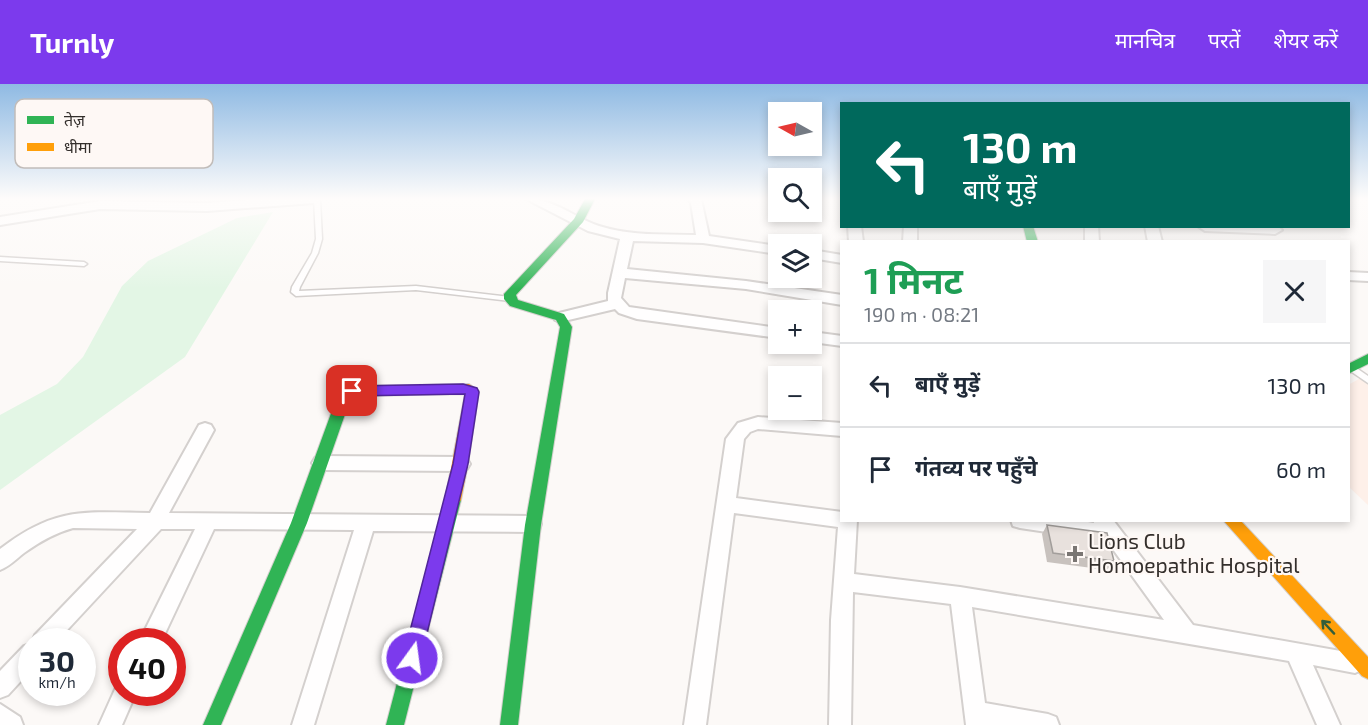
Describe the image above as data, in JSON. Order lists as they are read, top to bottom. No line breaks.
{"places":{"health":["Lions Club Homoepathic Hospital"]},"legend":["तेज़","धीमा"],"north":"left","page":{"header":"Turnly","nav":["मानचित्र","परतें","शेयर करें"],"map_buttons":["+","−"],"turn":["130 m","बाएँ मुड़ें"],"heading":["1 मिनट","190 m · 08:21"],"list":[{"name":"बाएँ मुड़ें","value":"130 m"},{"name":"गंतव्य पर पहुँचे","value":"60 m"}],"speed":"30 km/h","limit":"40"}}
